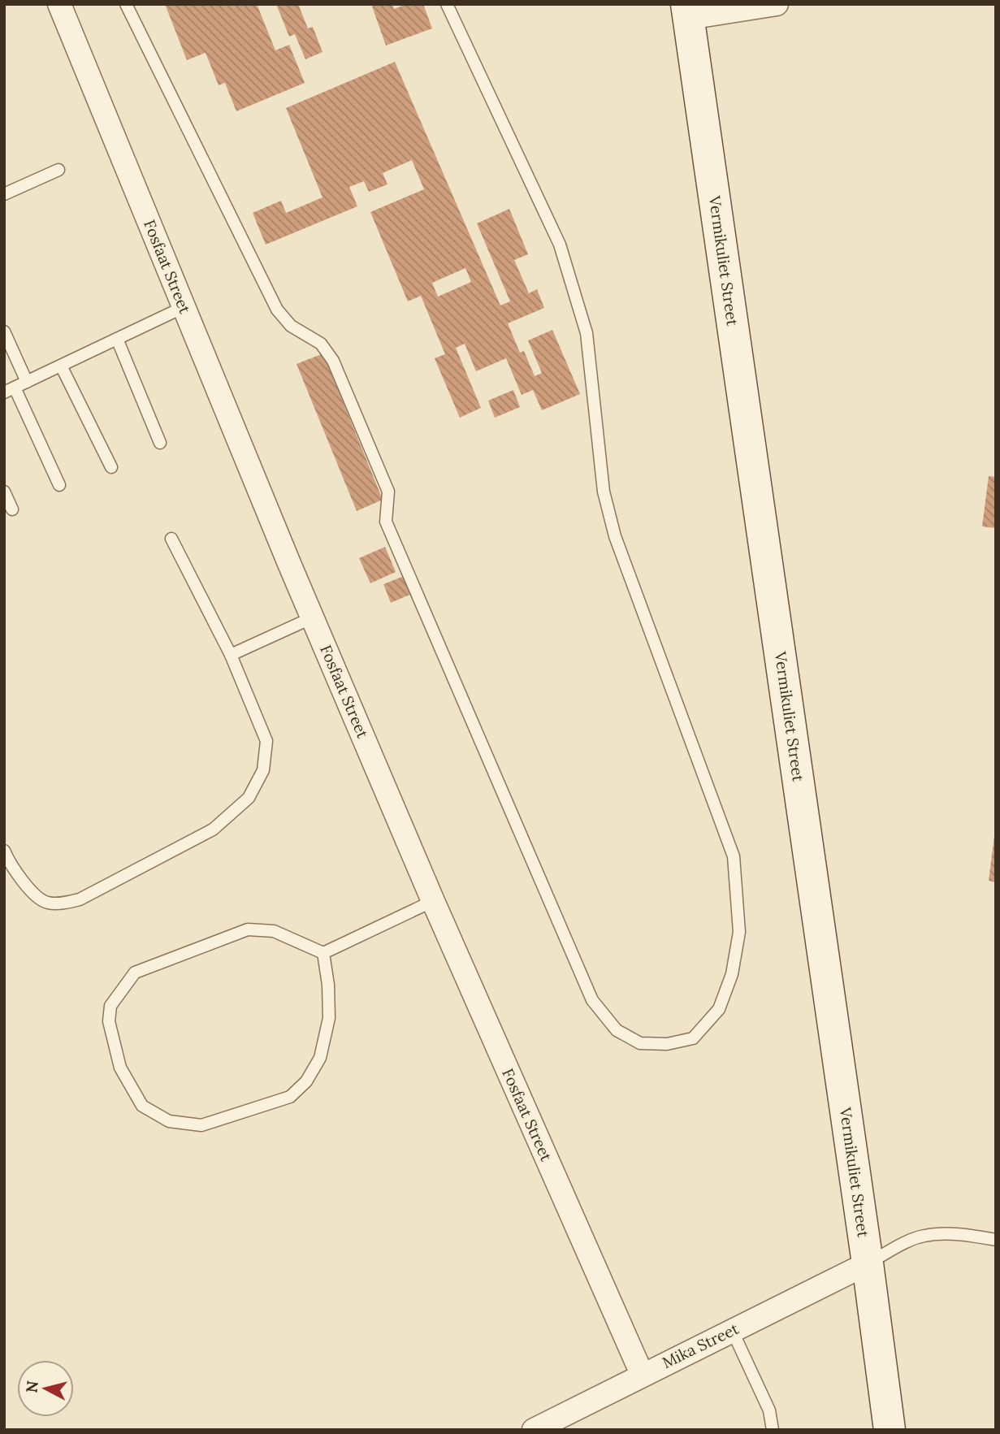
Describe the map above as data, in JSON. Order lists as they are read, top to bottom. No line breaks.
{"streets":{"street":["Vermikuliet Street","Fosfaat Street","Mika Street"]},"crossings":[["Vermikuliet Street","Mika Street"],["Fosfaat Street","Mika Street"]],"north":"left"}
